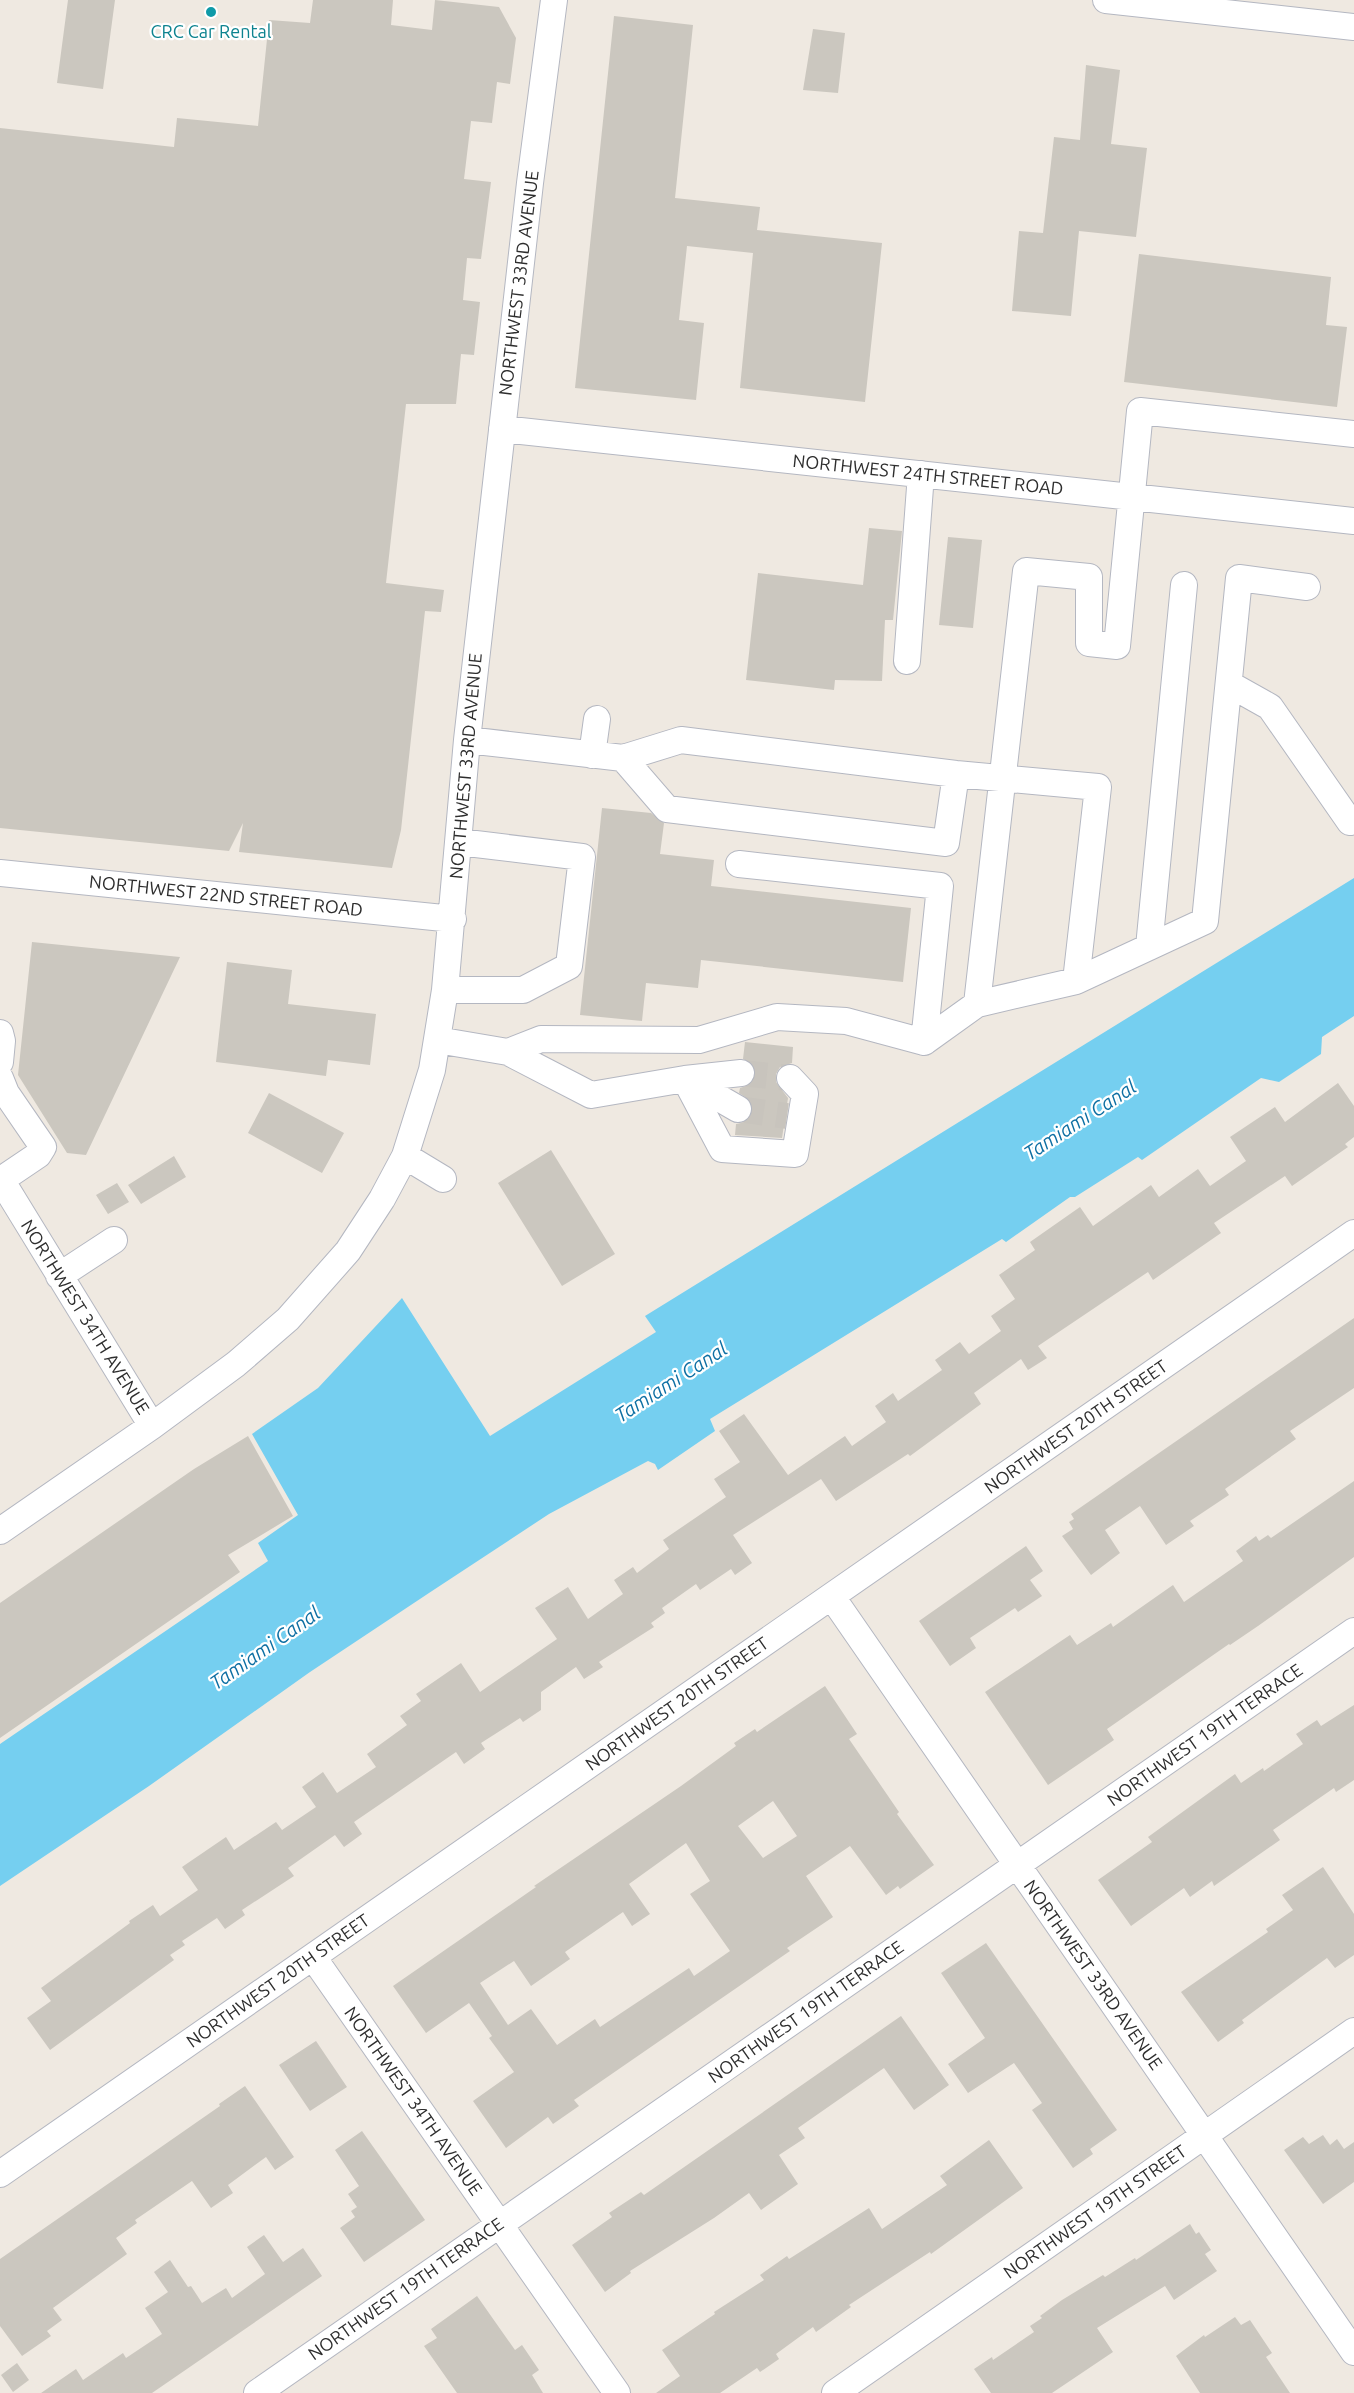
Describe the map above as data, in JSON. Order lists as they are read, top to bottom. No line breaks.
{"streets":{"street":["NORTHWEST 33RD AVENUE","NORTHWEST 24TH STREET ROAD","NORTHWEST 22ND STREET ROAD","NORTHWEST 34TH AVENUE","NORTHWEST 20TH STREET","NORTHWEST 19TH TERRACE","NORTHWEST 19TH STREET"]},"crossings":[["NORTHWEST 33RD AVENUE","NORTHWEST 24TH STREET ROAD"],["NORTHWEST 33RD AVENUE","NORTHWEST 22ND STREET ROAD"],["NORTHWEST 33RD AVENUE","NORTHWEST 34TH AVENUE"],["NORTHWEST 33RD AVENUE","NORTHWEST 20TH STREET"],["NORTHWEST 33RD AVENUE","NORTHWEST 19TH TERRACE"],["NORTHWEST 33RD AVENUE","NORTHWEST 19TH STREET"],["NORTHWEST 34TH AVENUE","NORTHWEST 20TH STREET"],["NORTHWEST 34TH AVENUE","NORTHWEST 19TH TERRACE"]],"water":["Tamiami Canal"],"places":["CRC Car Rental"]}
